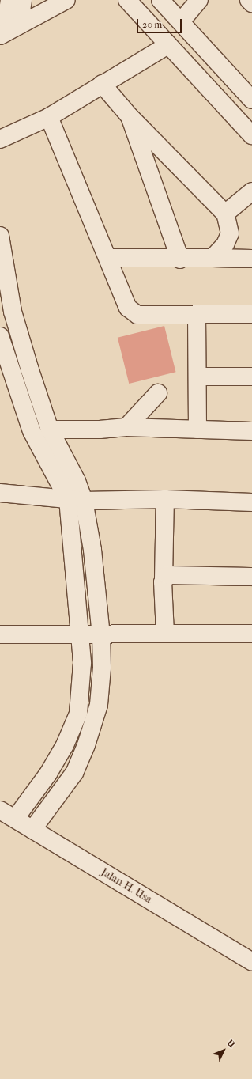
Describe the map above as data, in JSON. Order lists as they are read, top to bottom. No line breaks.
{"streets":{"street":["Jalan H. Usa"]},"scale_bar":"20 m","north":"top right"}
